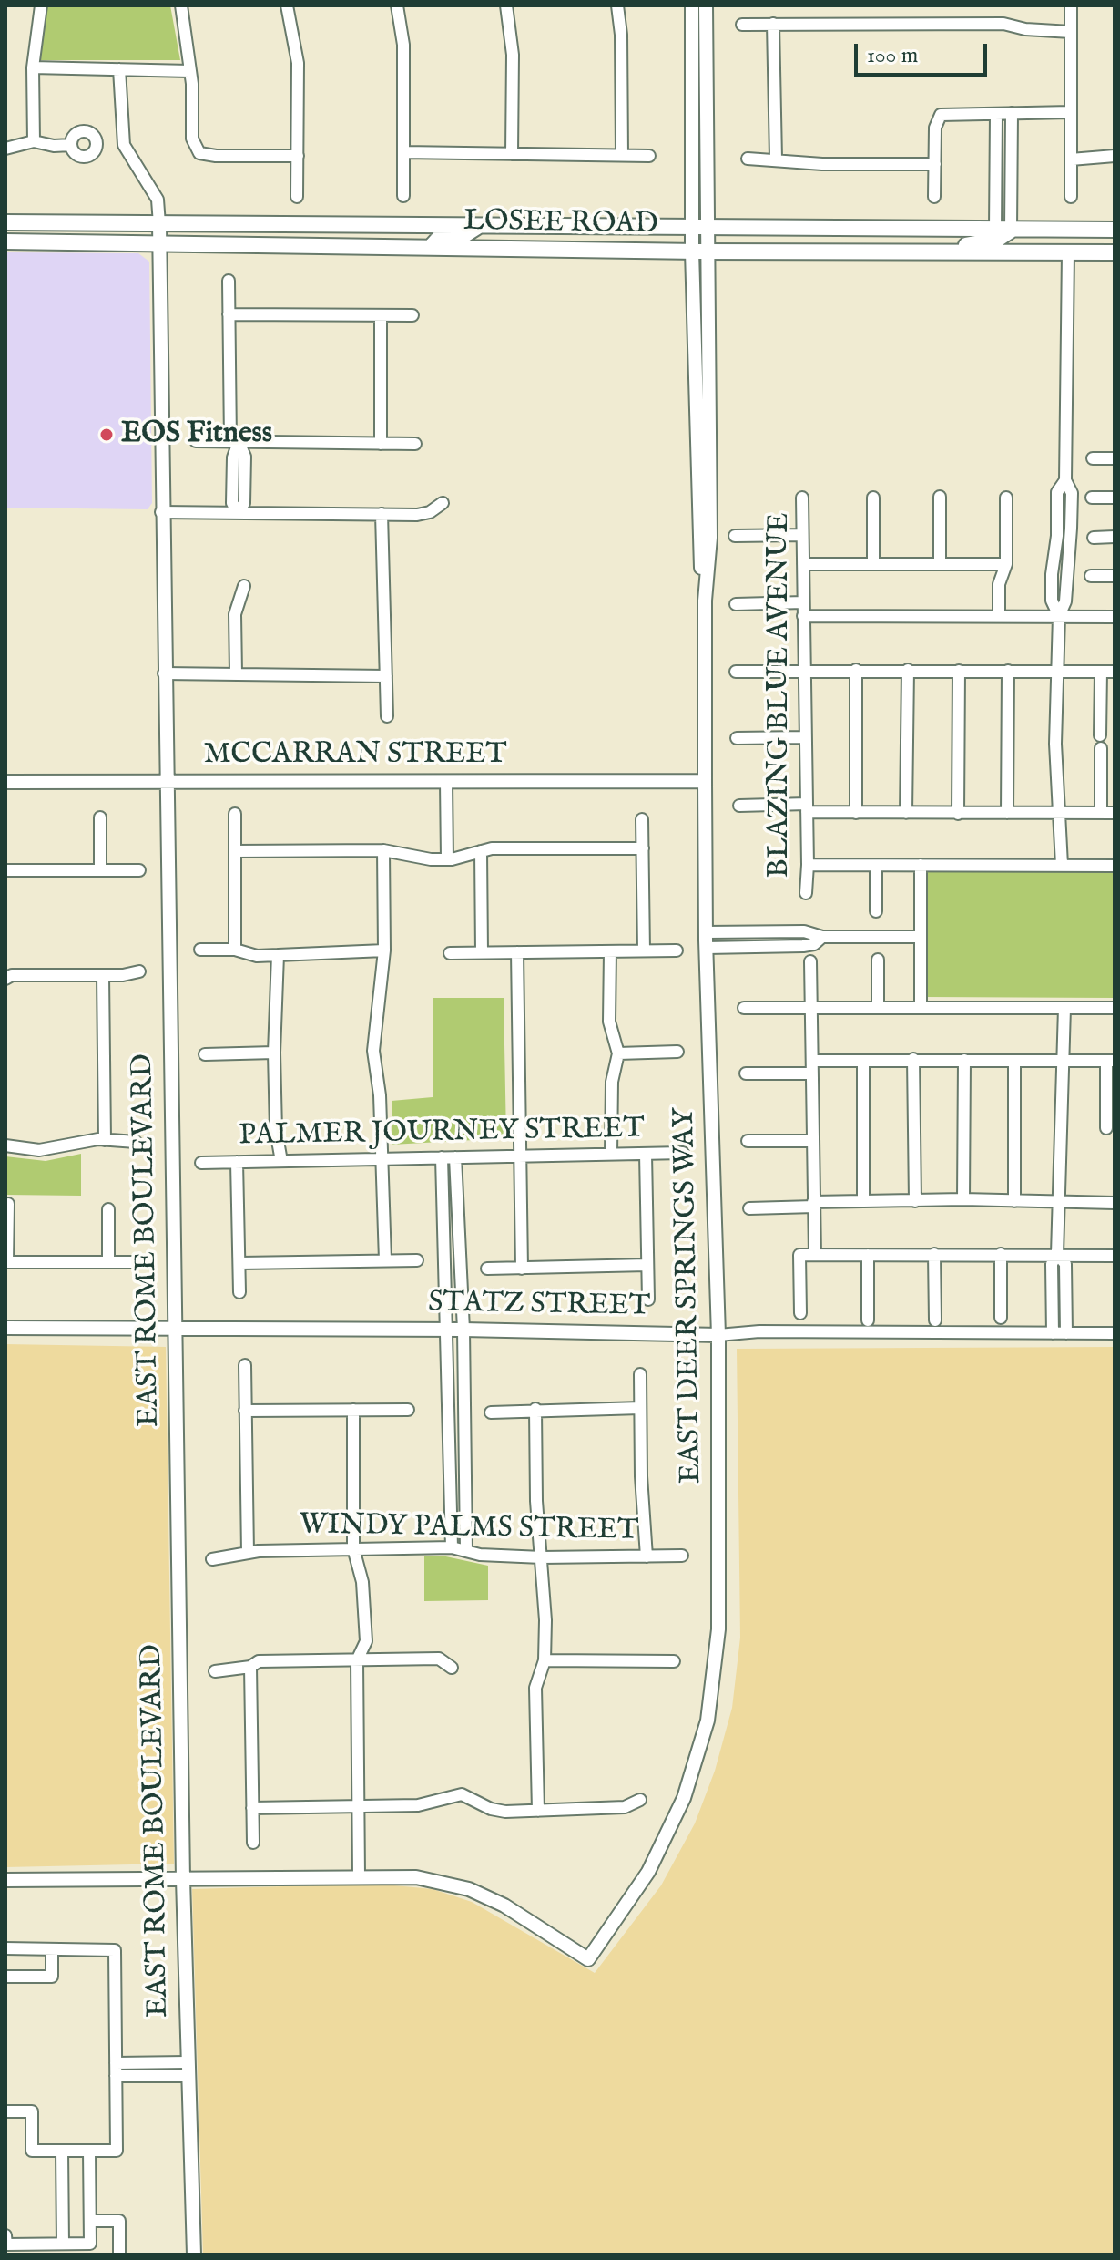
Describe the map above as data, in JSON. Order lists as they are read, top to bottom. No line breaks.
{"streets":{"main road":["LOSEE ROAD"],"street":["BLAZING BLUE AVENUE","MCCARRAN STREET","PALMER JOURNEY STREET","EAST ROME BOULEVARD","EAST DEER SPRINGS WAY","STATZ STREET","WINDY PALMS STREET"]},"crossings":[["LOSEE ROAD","EAST ROME BOULEVARD"],["LOSEE ROAD","EAST DEER SPRINGS WAY"],["MCCARRAN STREET","EAST ROME BOULEVARD"],["MCCARRAN STREET","EAST DEER SPRINGS WAY"],["EAST ROME BOULEVARD","STATZ STREET"],["EAST DEER SPRINGS WAY","STATZ STREET"]],"places":["EOS Fitness"],"scale_bar":"100 m"}
